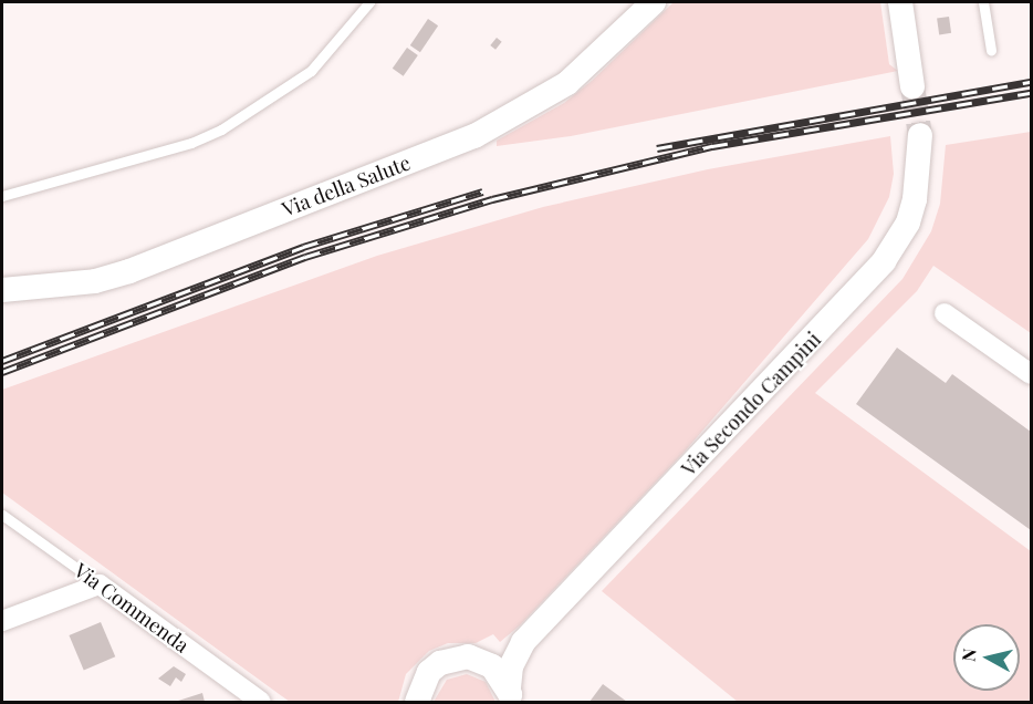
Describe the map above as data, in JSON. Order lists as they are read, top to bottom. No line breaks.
{"streets":{"street":["Via della Salute","Via Secondo Campini","Via Commenda"]},"north":"left"}
